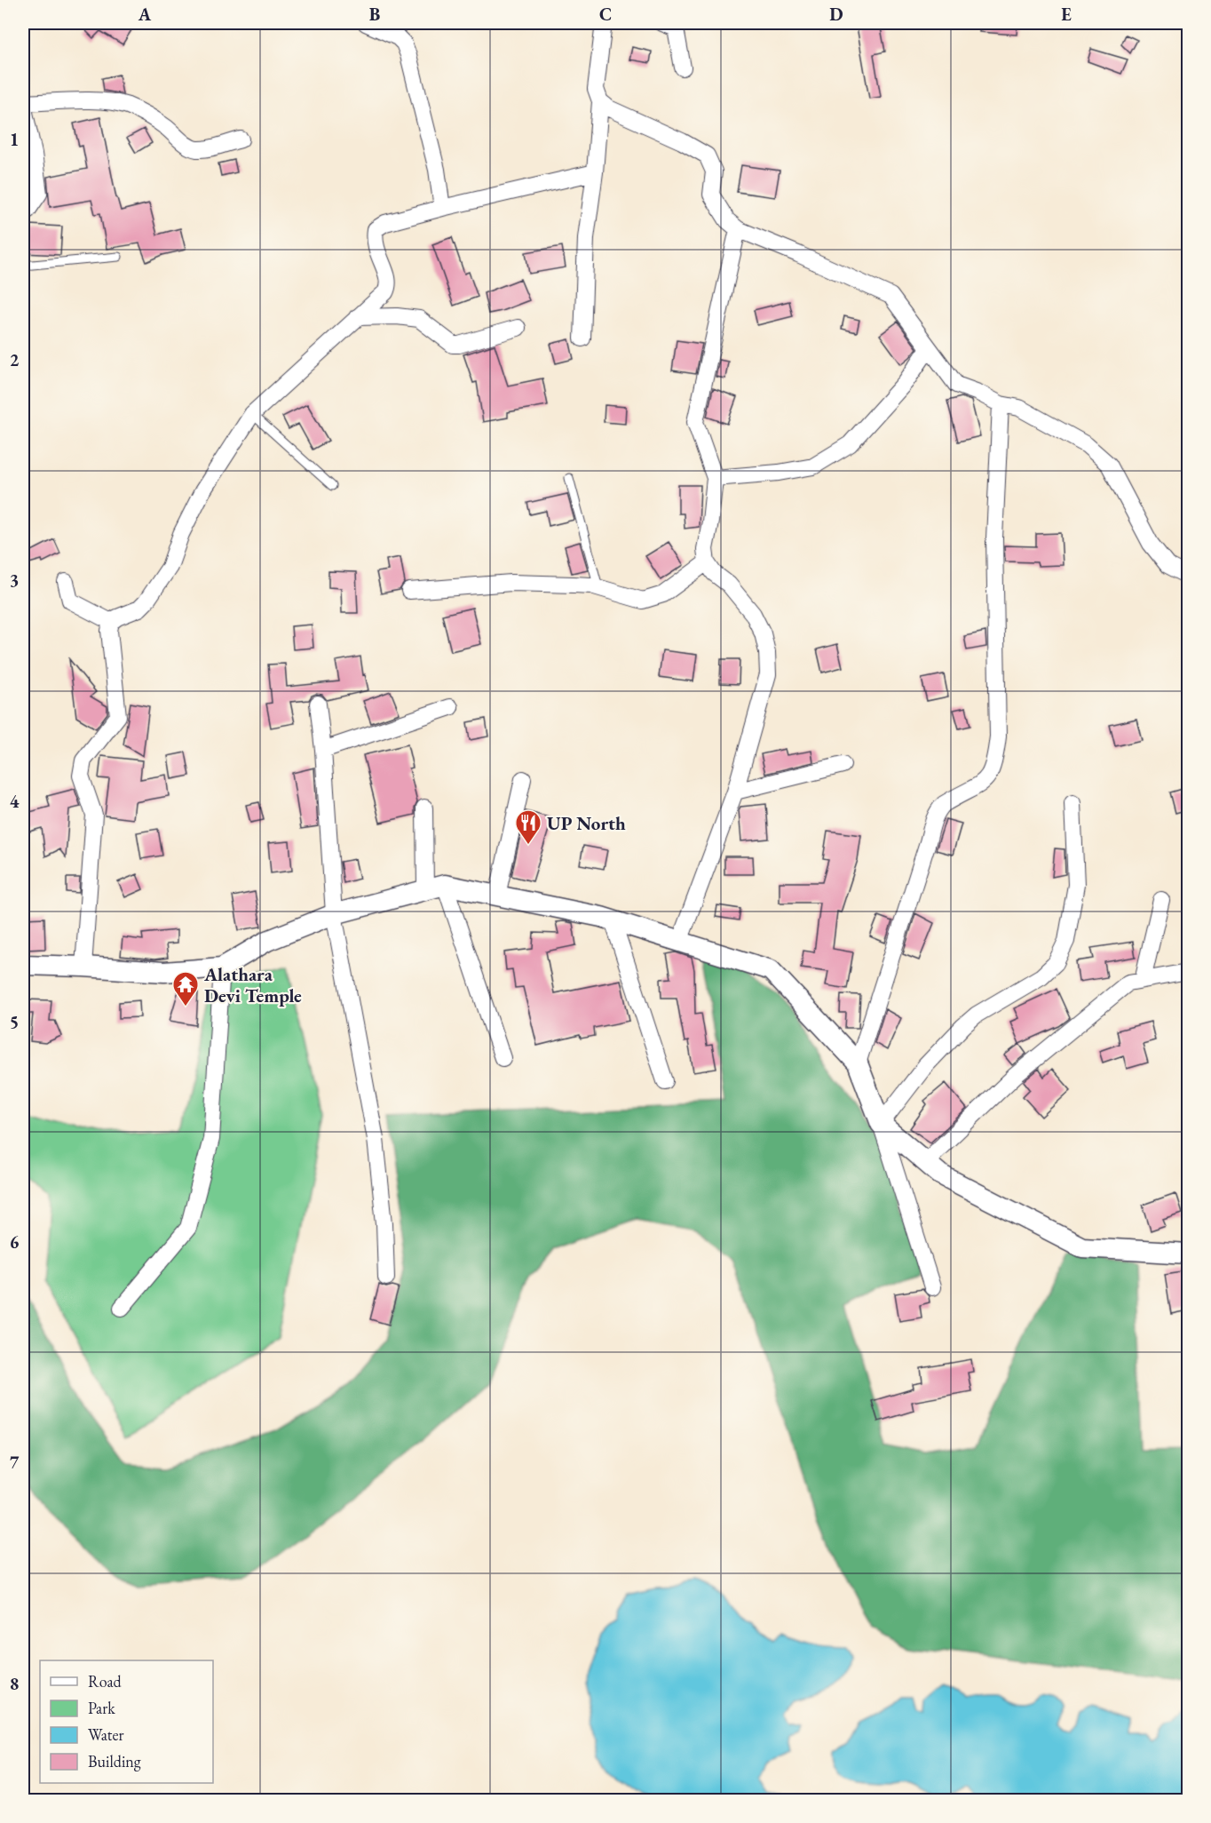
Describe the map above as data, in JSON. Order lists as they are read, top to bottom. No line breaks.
{"places":{"restaurant":["UP North"],"temple":["Alathara Devi Temple"]},"legend":["Road","Park","Water","Building"],"grid":{"columns":["A","B","C","D","E"],"rows":["1","2","3","4","5","6","7","8"]}}
